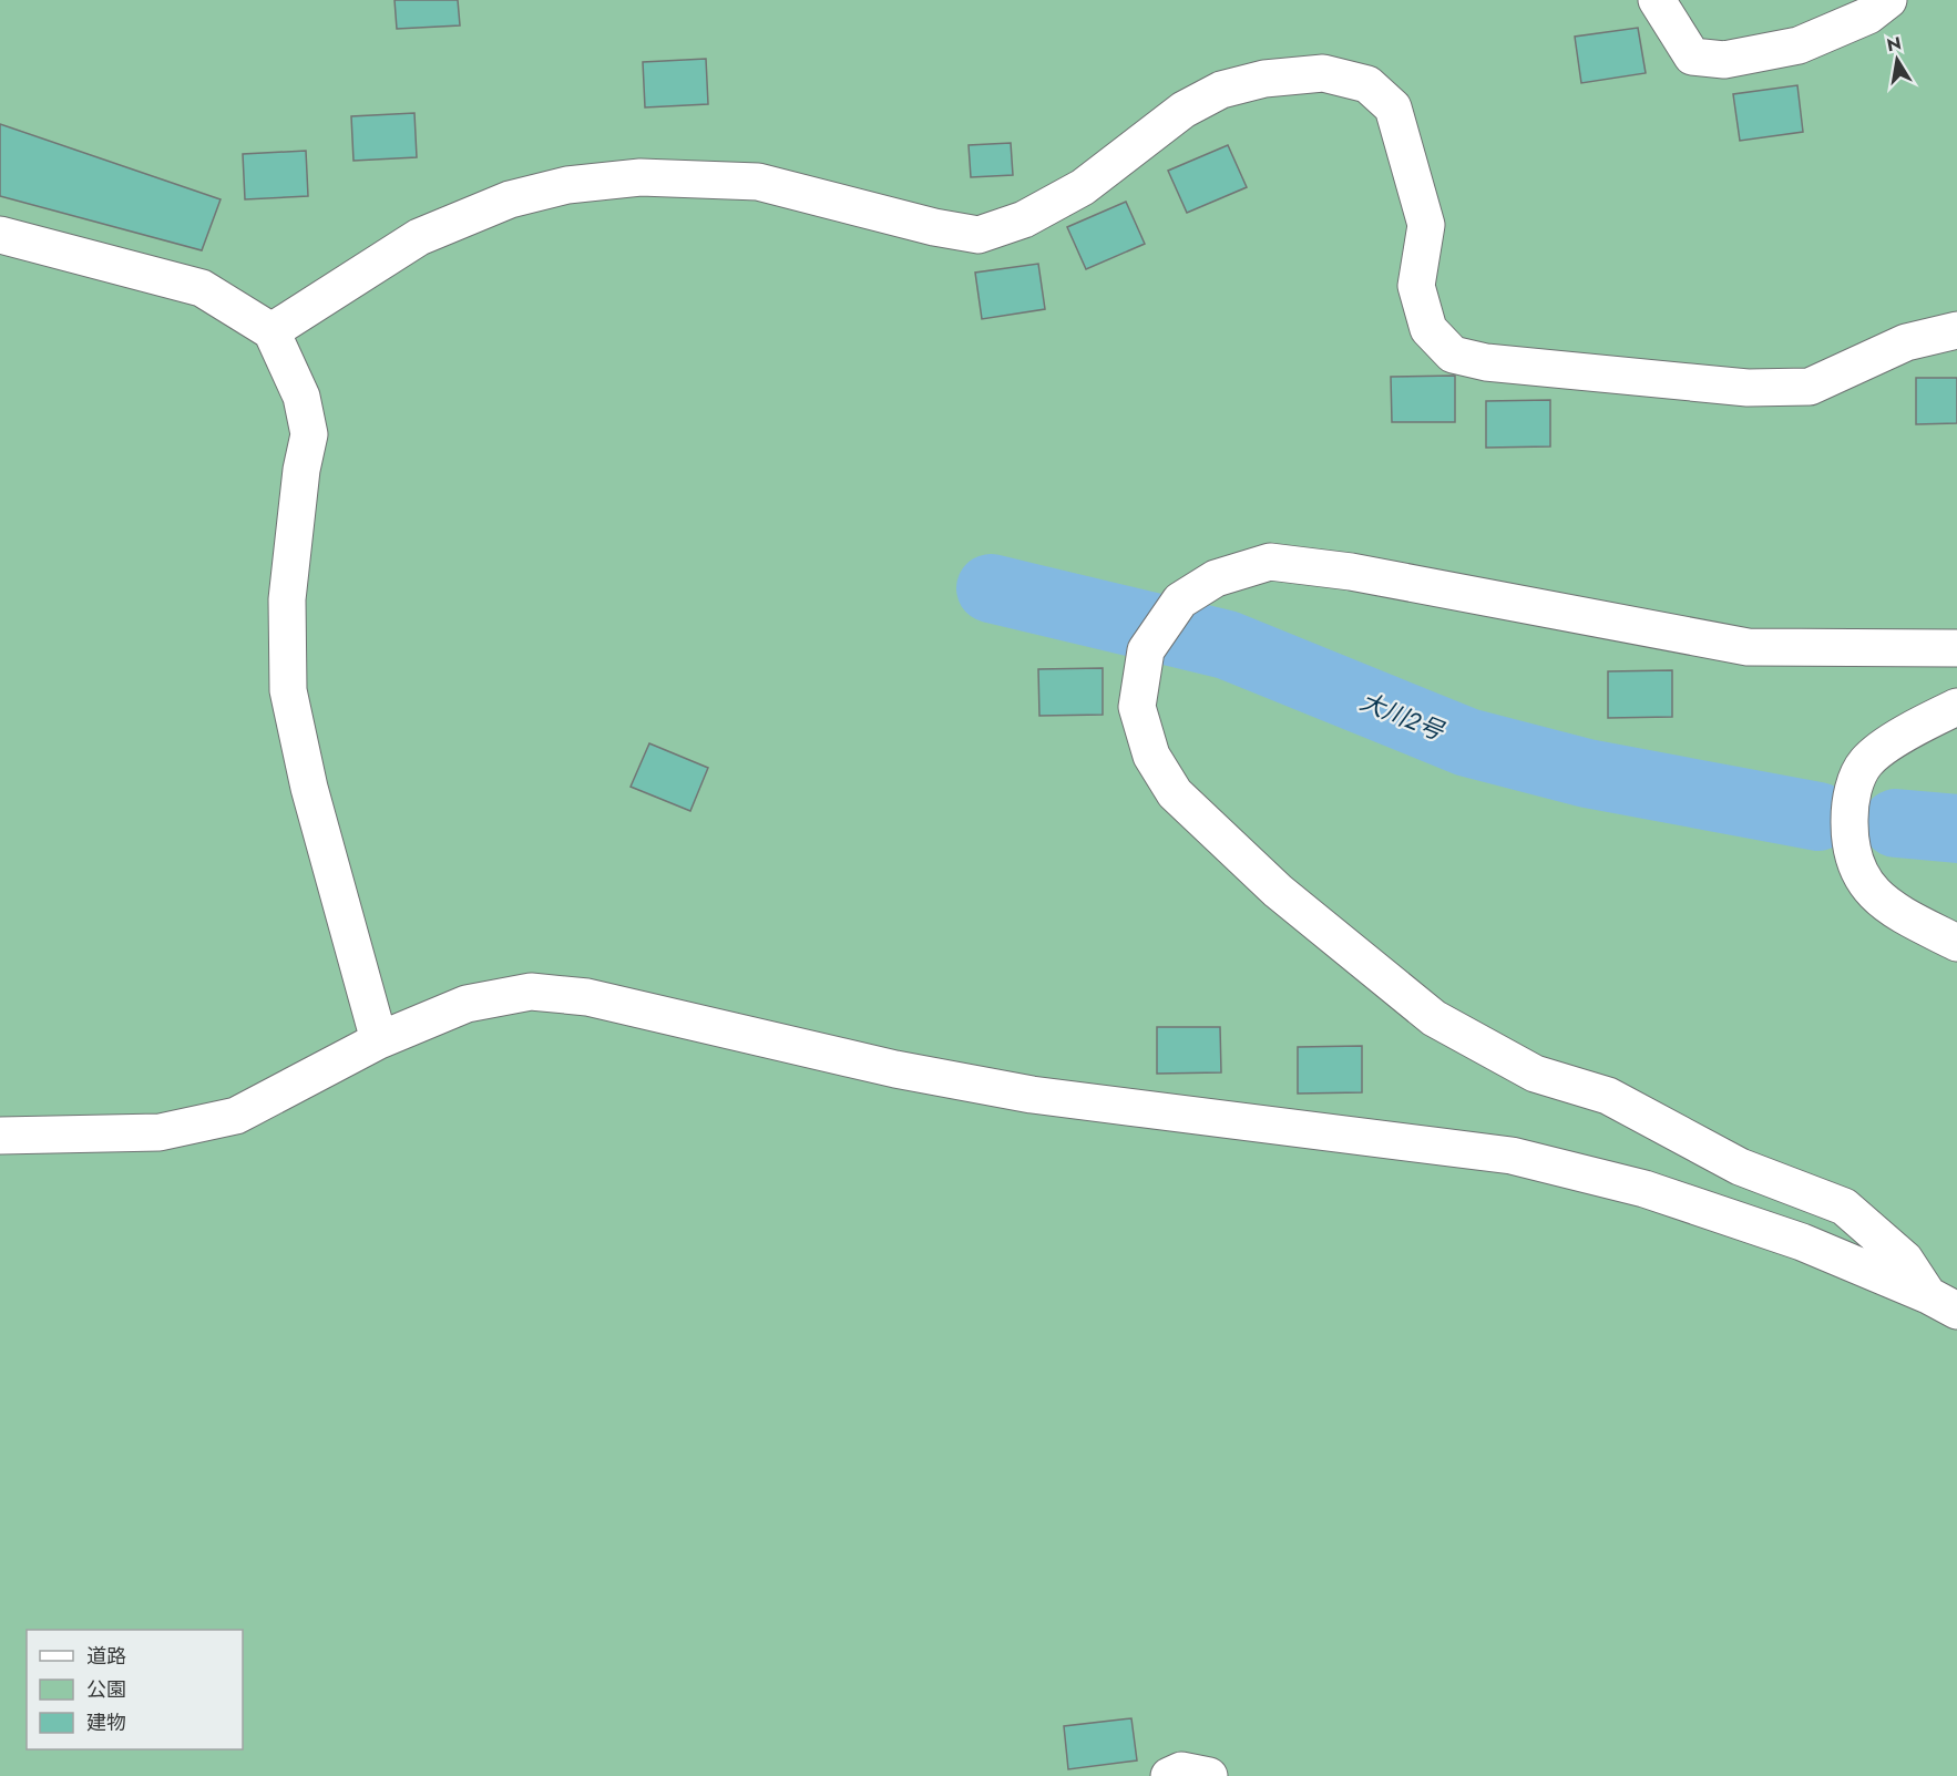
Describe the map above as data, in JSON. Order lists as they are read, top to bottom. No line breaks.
{"water":["大川２号"],"legend":["道路","公園","建物"],"north":"top"}
